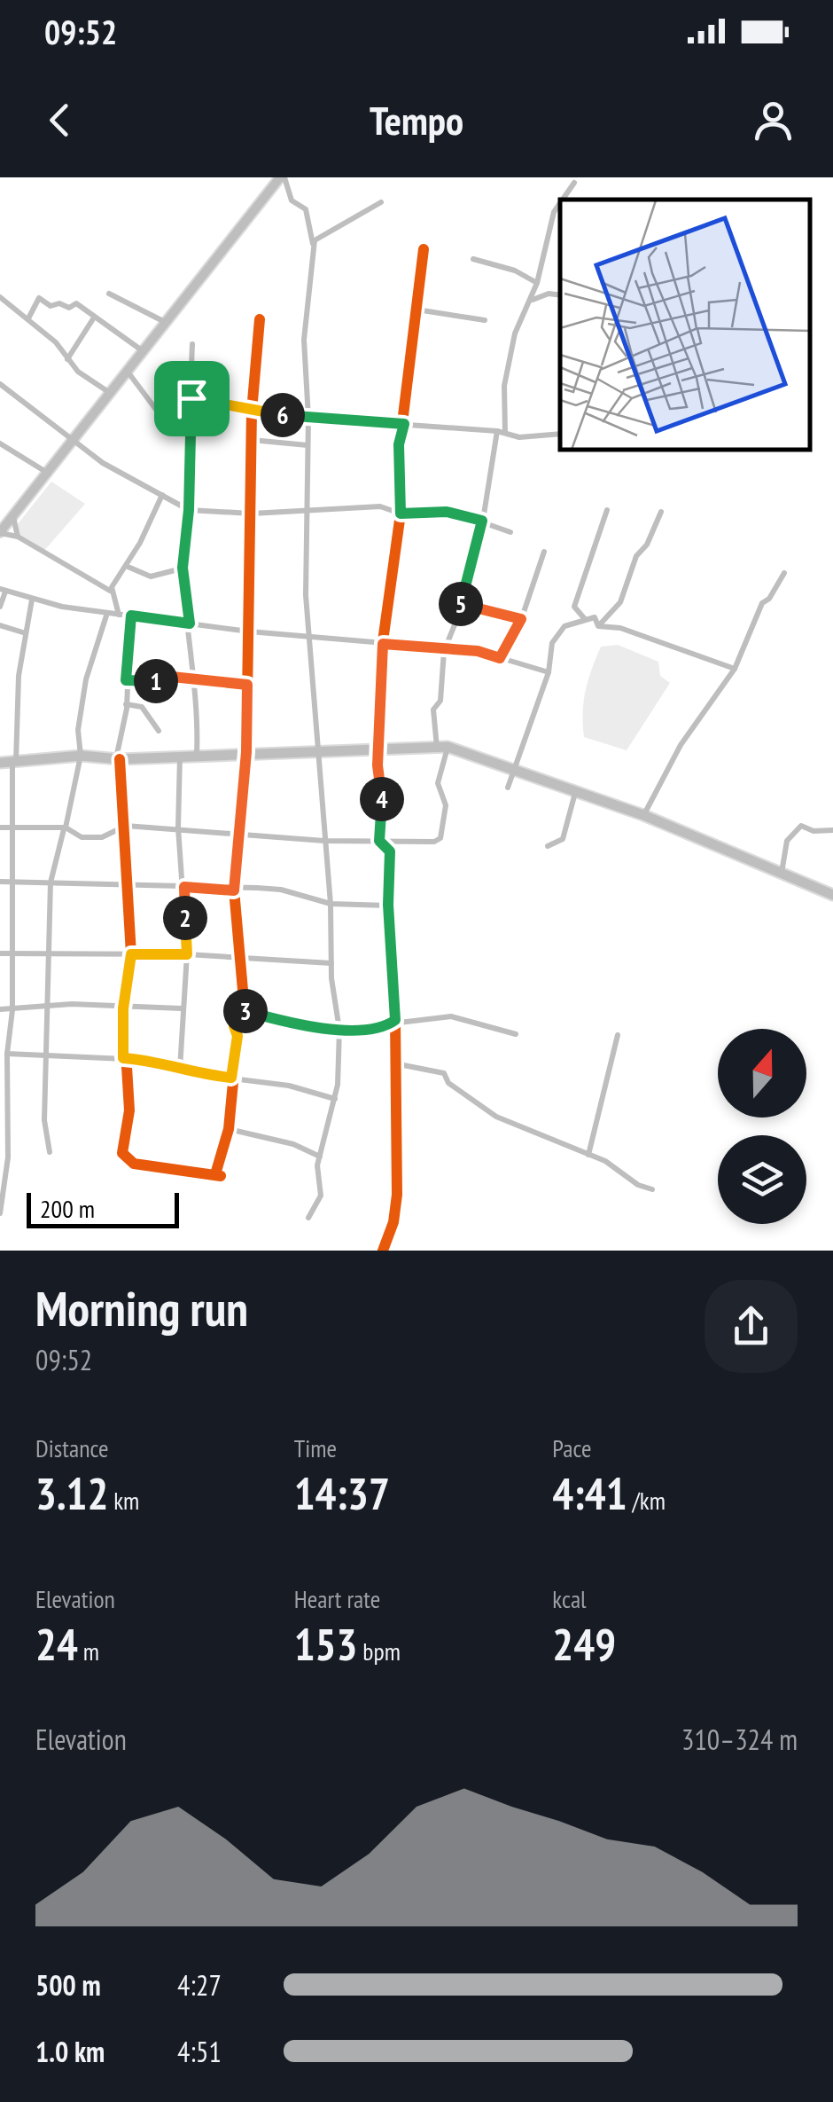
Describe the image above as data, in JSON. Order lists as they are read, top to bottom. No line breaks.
{"scale_bar":"200 m","north":"top","page":{"status":"09:52","header":"Tempo","pins":["6","5","1","4","2","3"],"scale":"200 m","heading":["Morning run","09:52"],"stats":[["Distance","3.12 km"],["Time","14:37"],["Pace","4:41 /km"],["Elevation","24 m"],["Heart rate","153 bpm"],["kcal","249"]],"chart":["Elevation","310–324 m"],"list":[{"name":"500 m","note":"4:27"},{"name":"1.0 km","note":"4:51"}]}}
